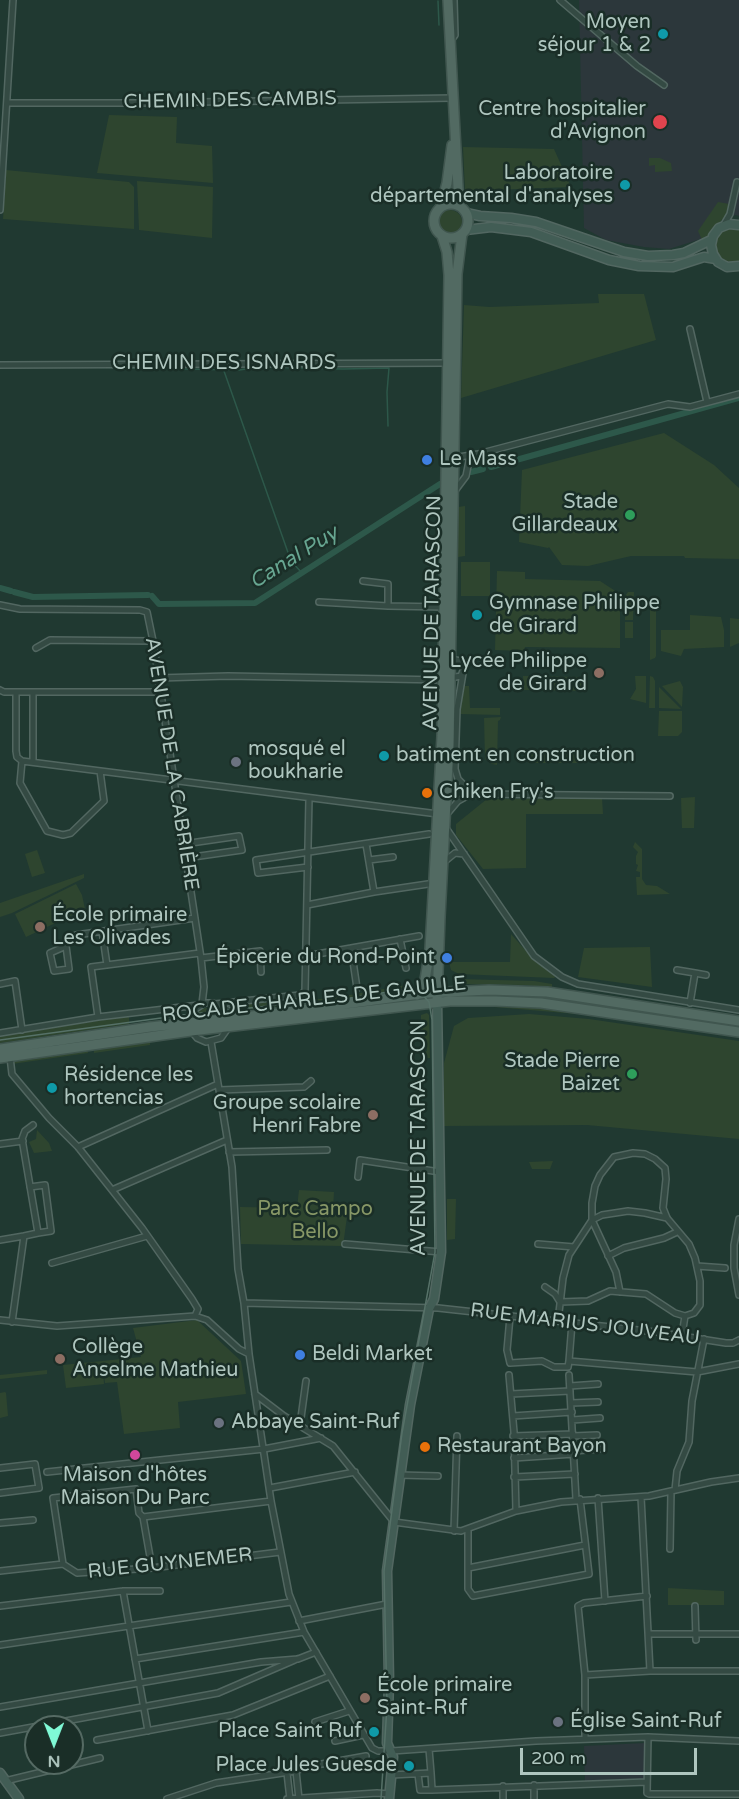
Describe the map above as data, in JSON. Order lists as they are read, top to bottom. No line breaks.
{"streets":{"main road":["AVENUE DE TARASCON","ROCADE CHARLES DE GAULLE"],"street":["CHEMIN DES CAMBIS","CHEMIN DES ISNARDS","AVENUE DE LA CABRIÈRE","RUE MARIUS JOUVEAU","RUE GUYNEMER"]},"crossings":[["CHEMIN DES ISNARDS","AVENUE DE TARASCON"],["AVENUE DE TARASCON","ROCADE CHARLES DE GAULLE"],["AVENUE DE TARASCON","RUE MARIUS JOUVEAU"]],"water":["Canal Puy"],"parks":["Parc Campo Bello"],"places":["Moyen séjour 1 & 2","Centre hospitalier d'Avignon","Laboratoire départemental d'analyses","Le Mass","Stade Gillardeaux","Gymnase Philippe de Girard","Lycée Philippe de Girard","batiment en construction","mosqué el boukharie","Chiken Fry's","École primaire Les Olivades","Épicerie du Rond-Point","Stade Pierre Baizet","Résidence les hortencias","Groupe scolaire Henri Fabre","Beldi Market","Collège Anselme Mathieu","Abbaye Saint-Ruf","Restaurant Bayon","Maison d'hôtes Maison Du Parc","École primaire Saint-Ruf","Église Saint-Ruf","Place Saint Ruf","Place Jules Guesde"],"scale_bar":"200 m","north":"bottom"}
